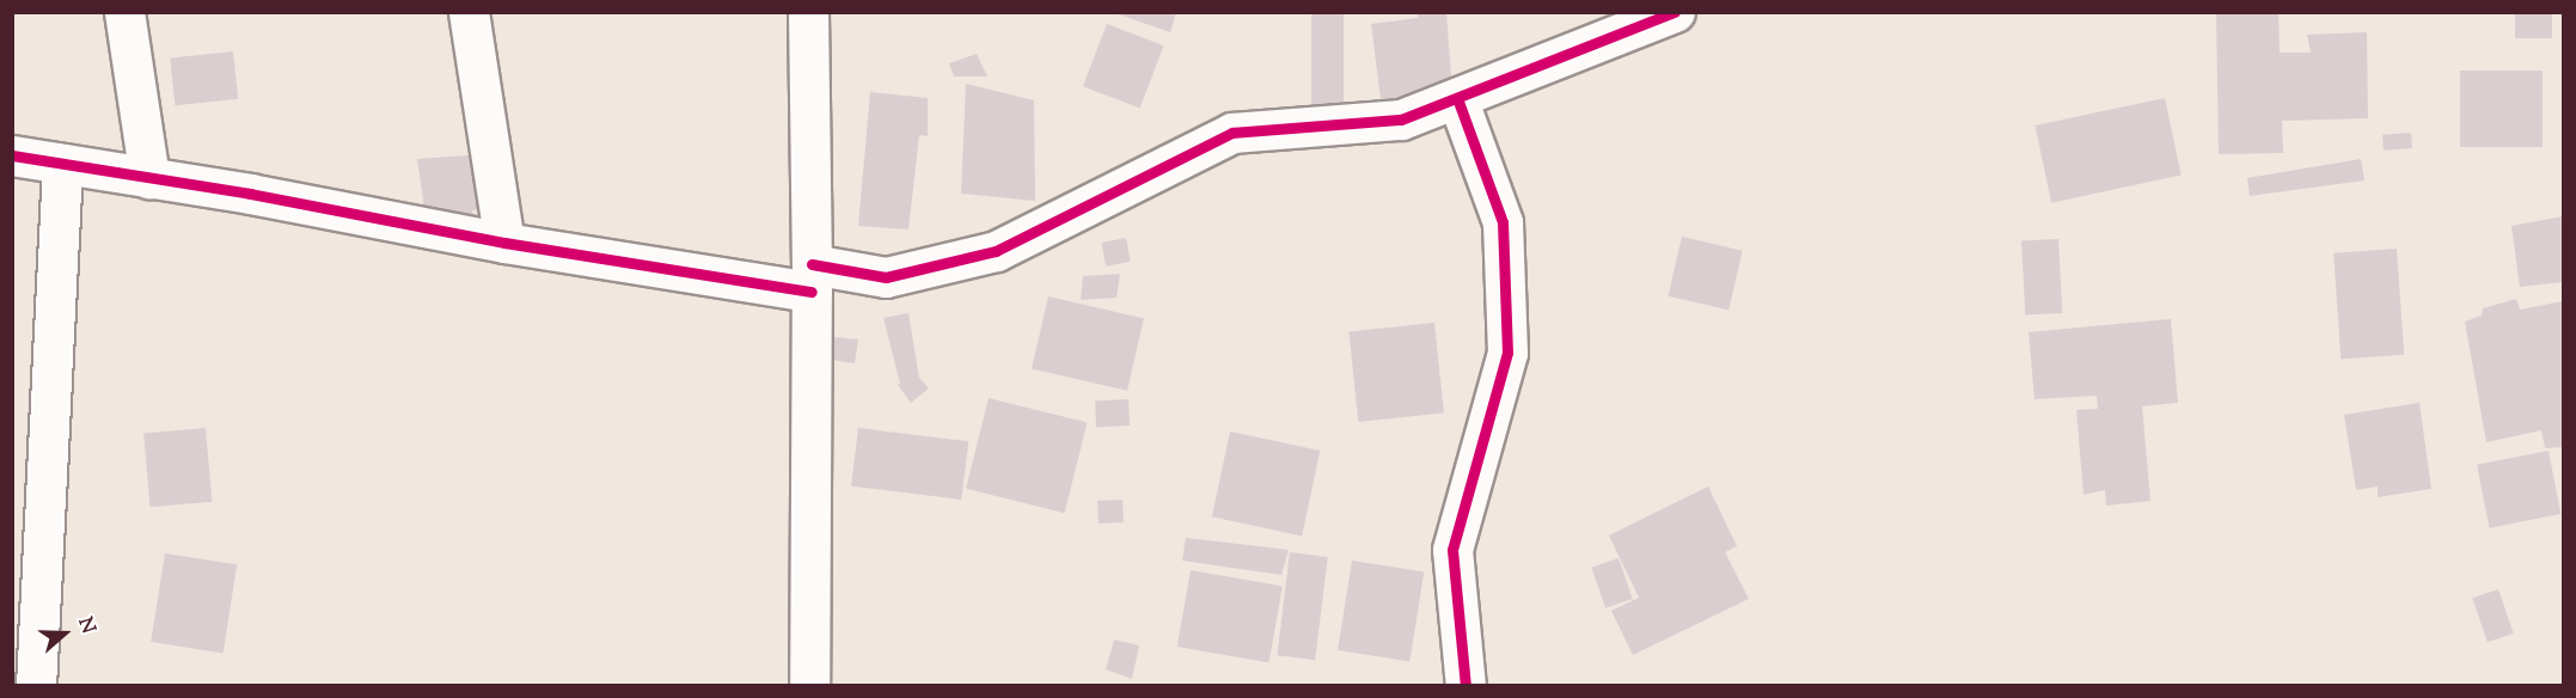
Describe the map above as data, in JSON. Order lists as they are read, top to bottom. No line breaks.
{"north":"right"}
